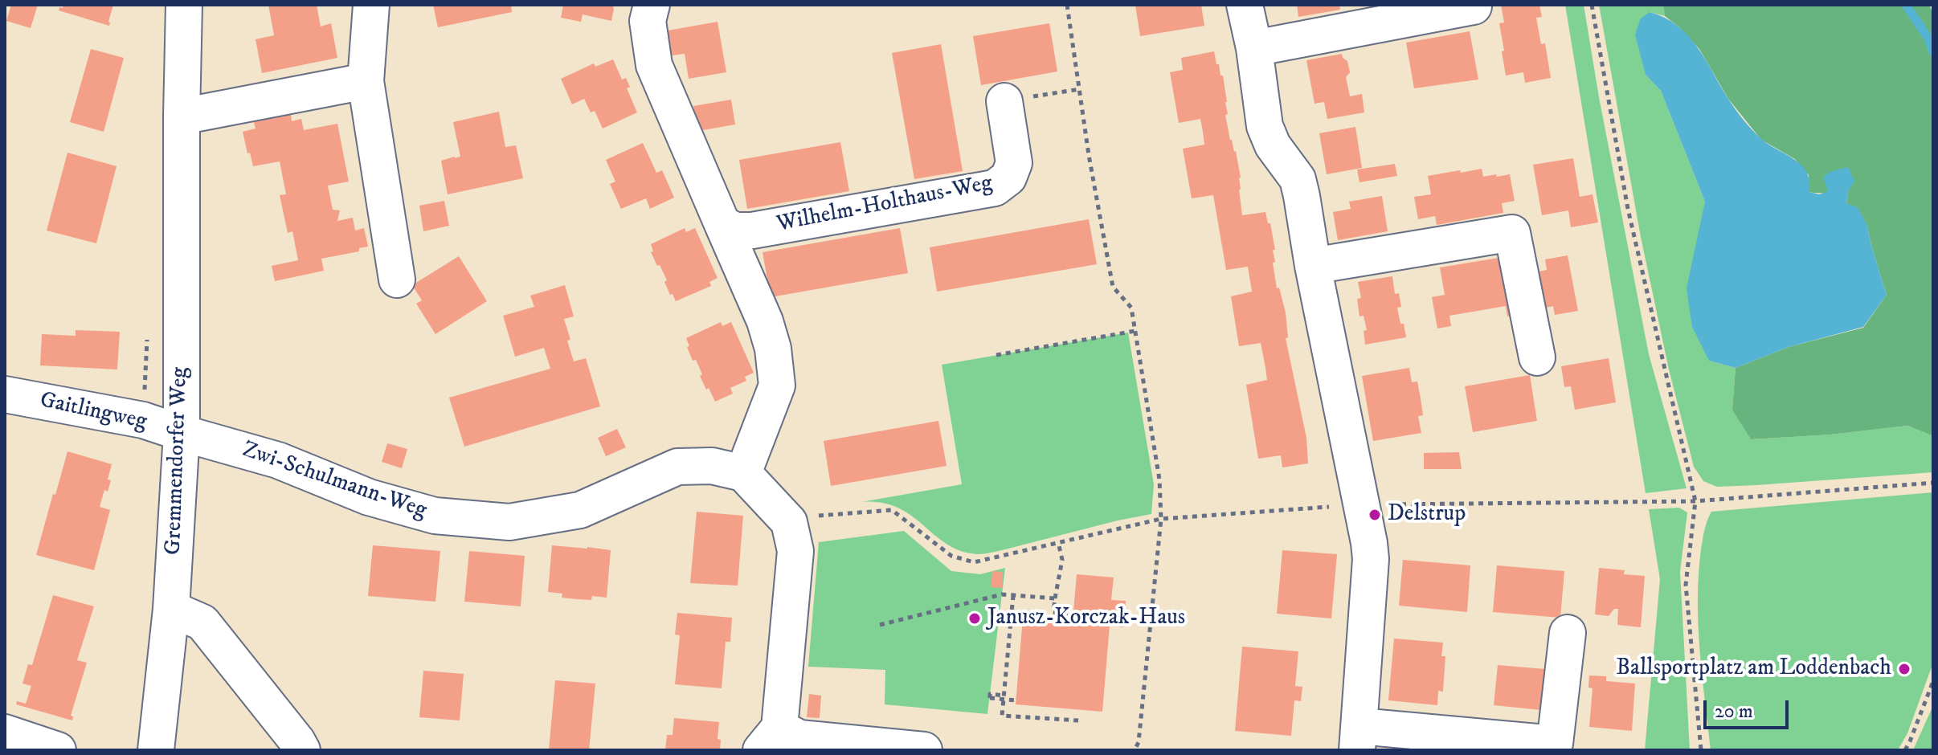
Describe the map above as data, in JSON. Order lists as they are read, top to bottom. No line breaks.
{"streets":{"street":["Wilhelm-Holthaus-Weg","Gaitlingweg","Gremmendorfer Weg","Zwi-Schulmann-Weg"]},"crossings":[["Gaitlingweg","Gremmendorfer Weg"],["Gaitlingweg","Zwi-Schulmann-Weg"],["Gremmendorfer Weg","Zwi-Schulmann-Weg"]],"places":["Delstrup","Janusz-Korczak-Haus","Ballsportplatz am Loddenbach"],"scale_bar":"20 m"}
